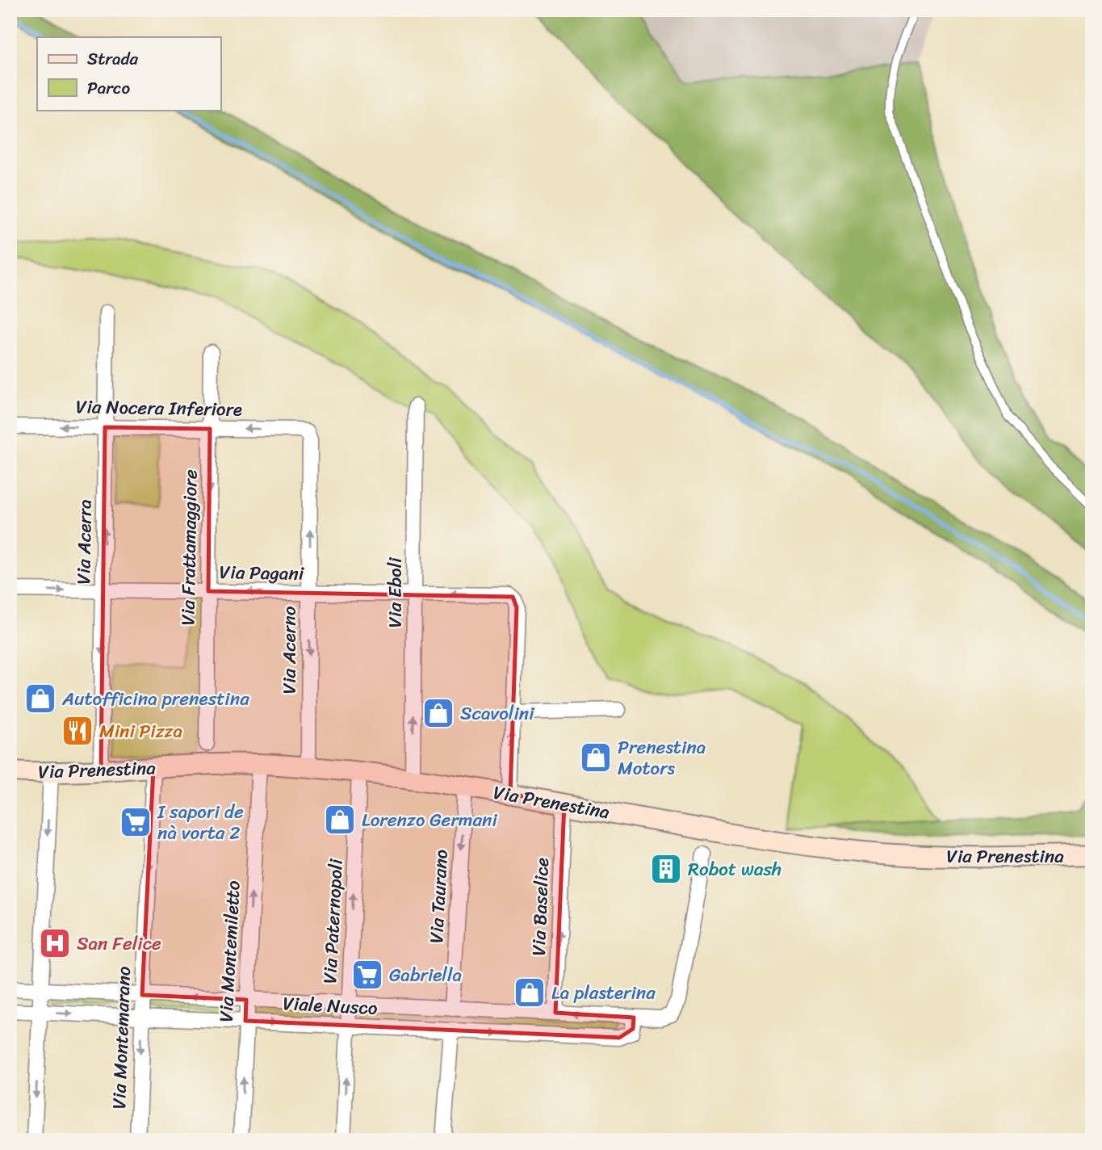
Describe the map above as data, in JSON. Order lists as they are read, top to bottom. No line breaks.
{"streets":{"main road":["Via Prenestina"],"street":["Via Nocera Inferiore","Via Acerra","Via Frattamaggiore","Via Pagani","Via Eboli","Via Acerno","Via Taurano","Via Baselice","Via Paternopoli","Via Montemiletto","Viale Nusco","Via Montemarano"]},"crossings":[["Via Nocera Inferiore","Via Acerra"],["Via Nocera Inferiore","Via Frattamaggiore"],["Via Nocera Inferiore","Via Acerno"],["Via Acerra","Via Pagani"],["Via Acerra","Via Prenestina"],["Via Frattamaggiore","Via Pagani"],["Via Pagani","Via Eboli"],["Via Pagani","Via Acerno"],["Via Eboli","Via Prenestina"],["Via Acerno","Via Prenestina"],["Via Prenestina","Via Taurano"],["Via Prenestina","Via Baselice"],["Via Prenestina","Via Paternopoli"],["Via Prenestina","Via Montemiletto"],["Via Prenestina","Via Montemarano"],["Via Taurano","Viale Nusco"],["Via Baselice","Viale Nusco"],["Via Paternopoli","Viale Nusco"],["Via Montemiletto","Viale Nusco"],["Viale Nusco","Via Montemarano"]],"one_way":["Via Nocera Inferiore","Via Frattamaggiore","Via Taurano","Via Baselice","Via Montemiletto"],"places":{"shop":["Autofficina prenestina","Scavolini","Prenestina Motors","Lorenzo Germani","La plasterina"],"restaurant":["Mini Pizza"],"supermarket":["I sapori de nà vorta 2","Gabriella"],"building":["Robot wash"],"hospital":["San Felice"]},"legend":["Strada","Parco"]}
